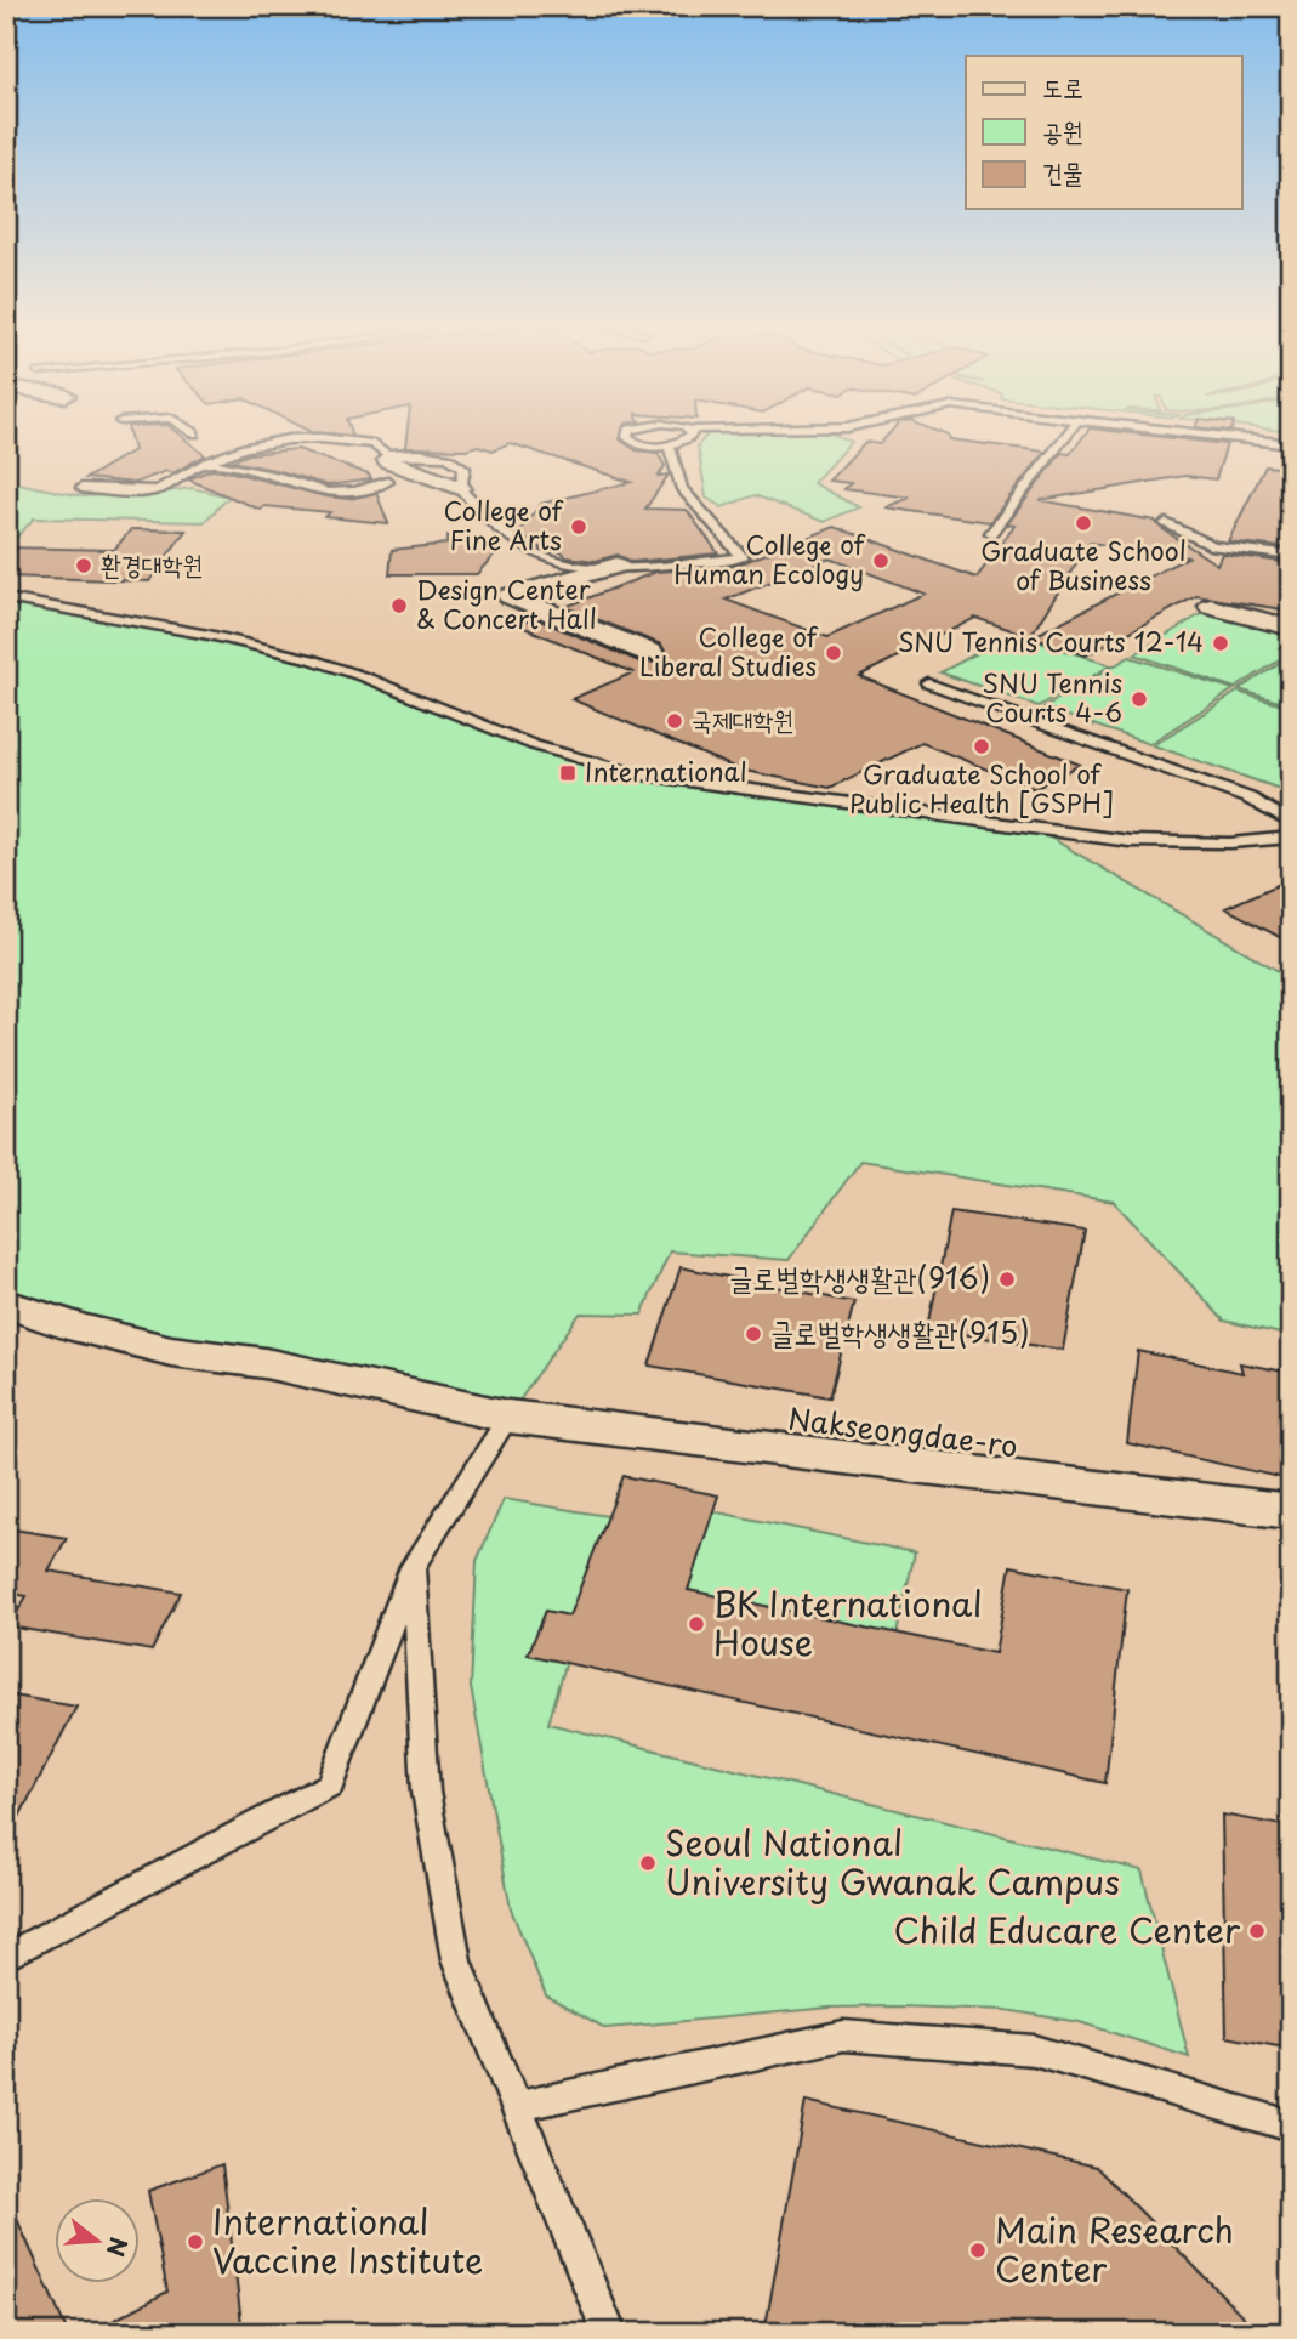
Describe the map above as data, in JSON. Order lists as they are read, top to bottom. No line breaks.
{"streets":{"lane":["Nakseongdae-ro"]},"places":{"other":["Graduate School of Business","College of Fine Arts","College of Human Ecology","환경대학원","Design Center & Concert Hall","SNU Tennis Courts 12-14","College of Liberal Studies","SNU Tennis Courts 4-6","국제대학원","Graduate School of Public Health [GSPH]","글로벌학생생활관(916)","글로벌학생생활관(915)","BK International House","Seoul National University Gwanak Campus","Child Educare Center","International Vaccine Institute","Main Research Center"],"transit":["International"]},"legend":["도로","공원","건물"],"north":"right"}
